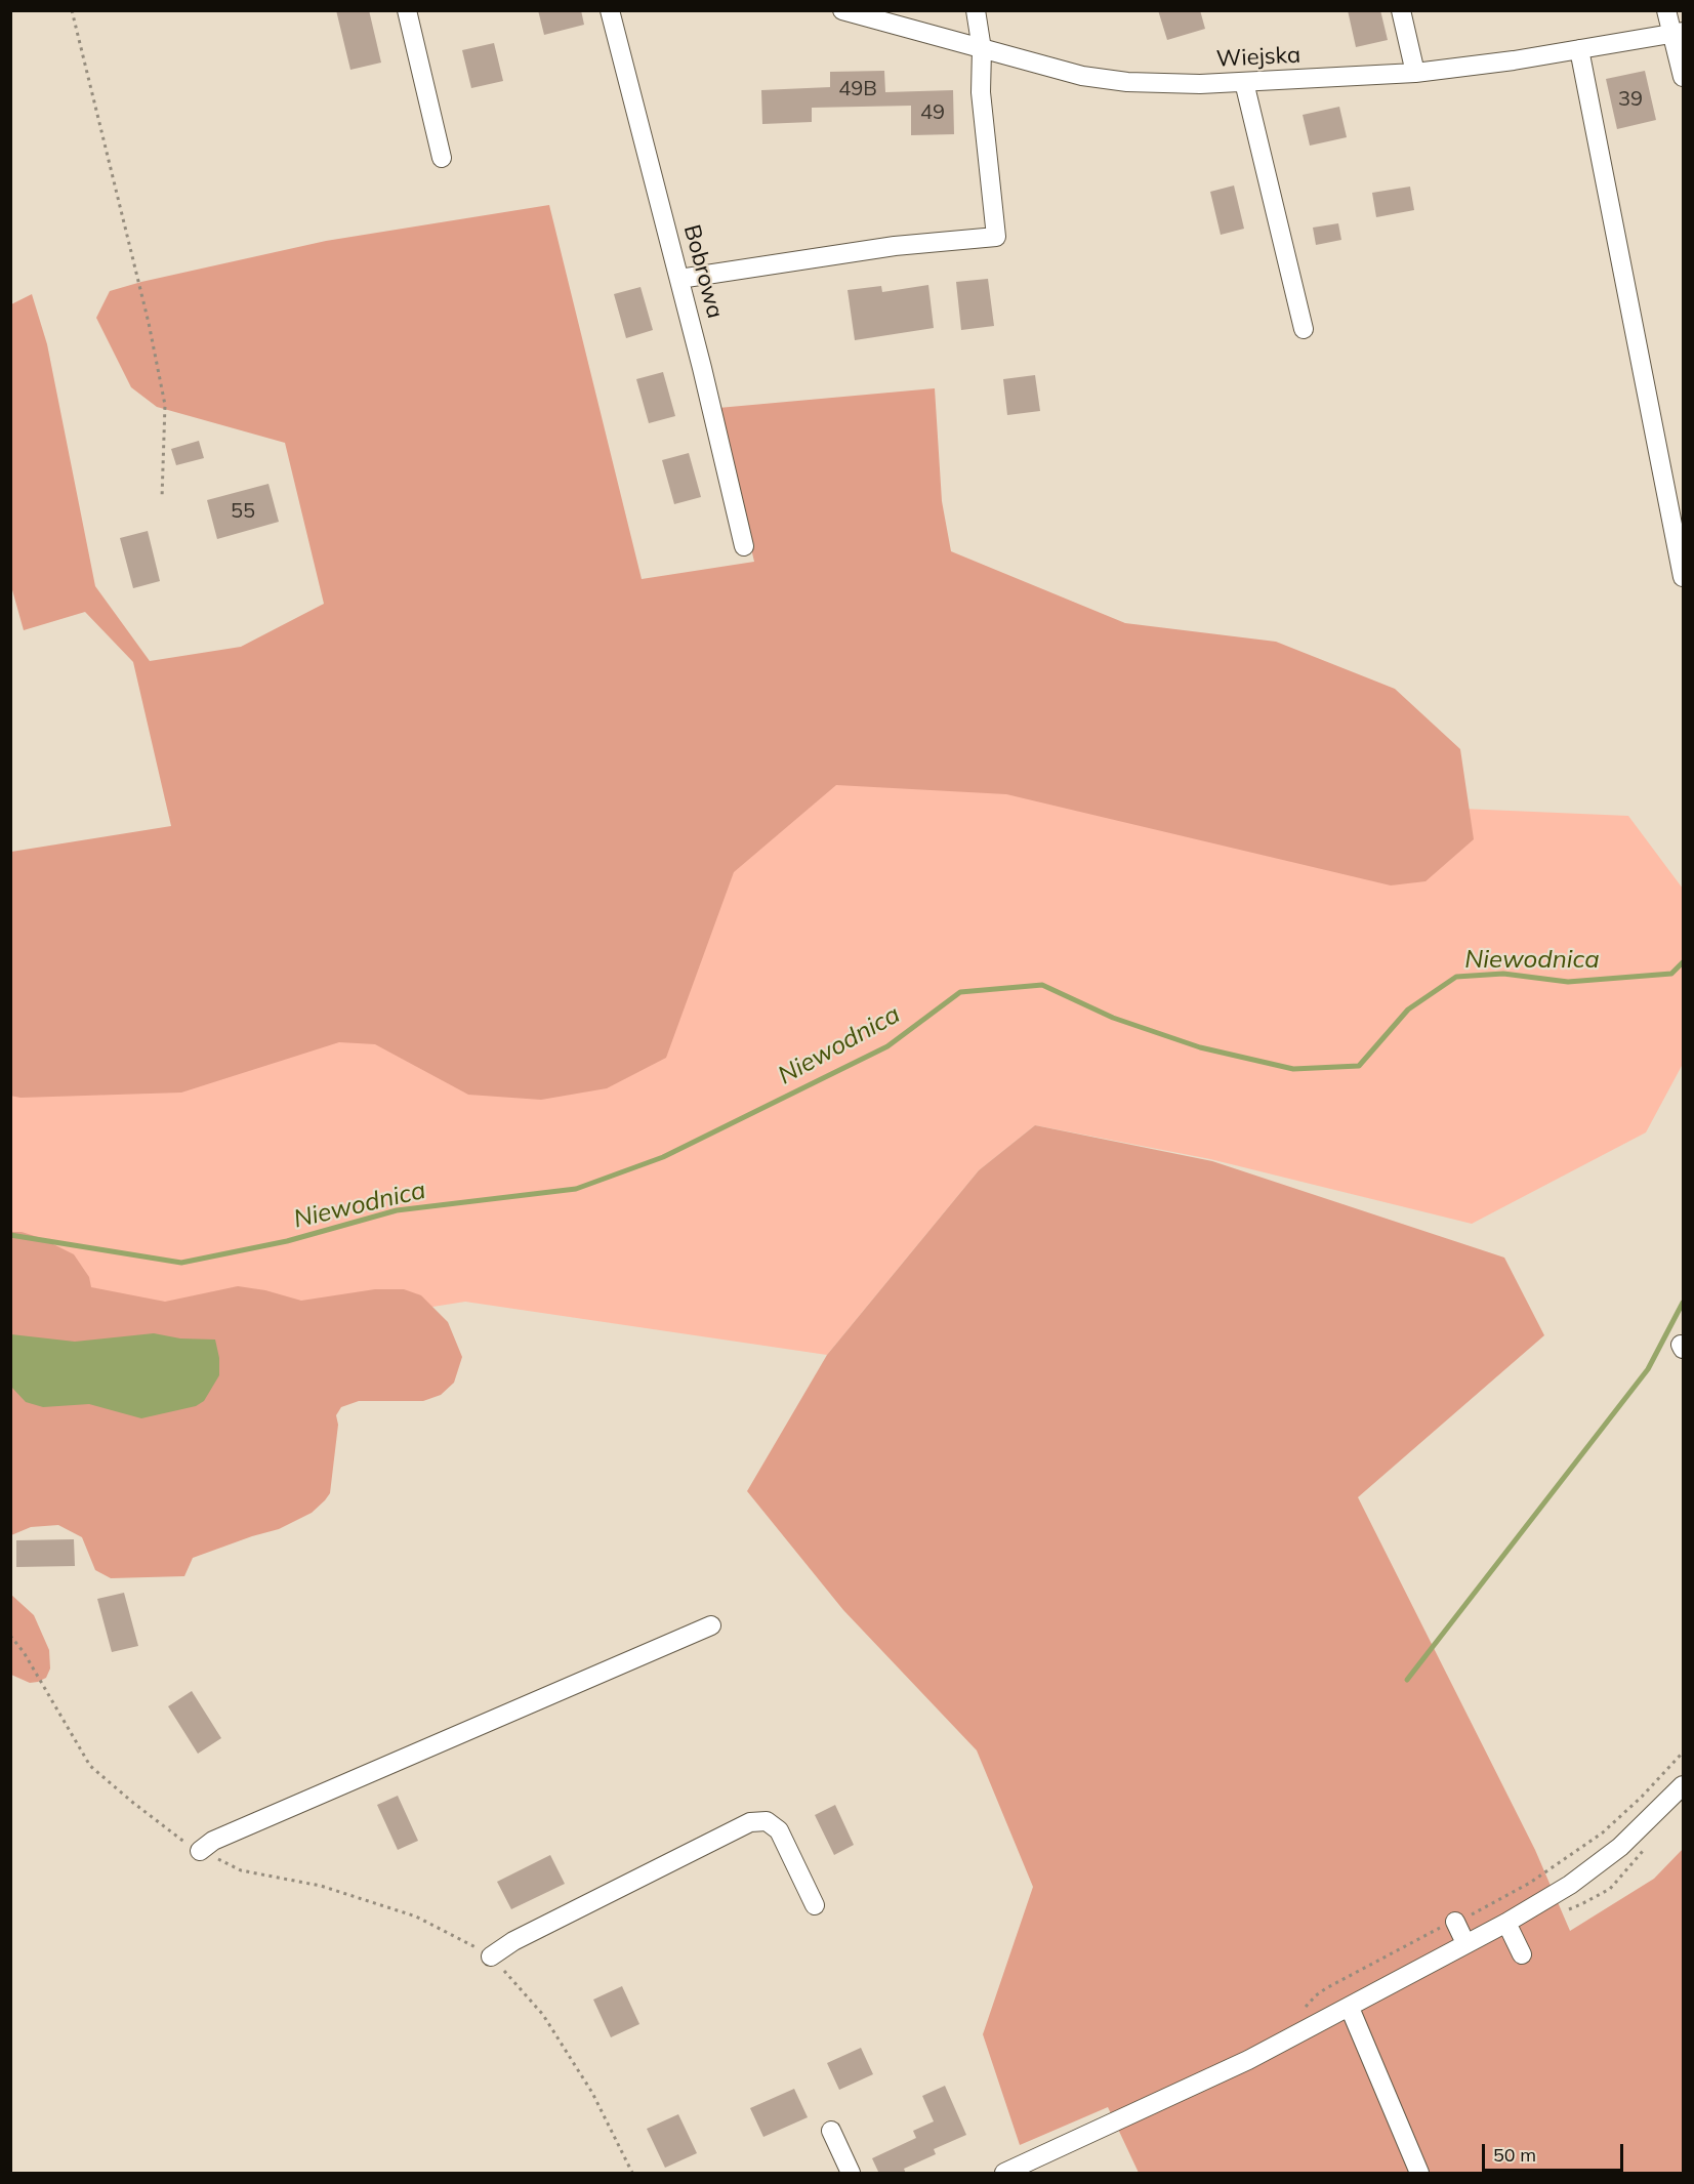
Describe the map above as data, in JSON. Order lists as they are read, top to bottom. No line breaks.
{"streets":{"street":["Wiejska","Bobrowa"]},"water":["Niewodnica"],"house_numbers":["49B","39","49","55"],"scale_bar":"50 m"}
